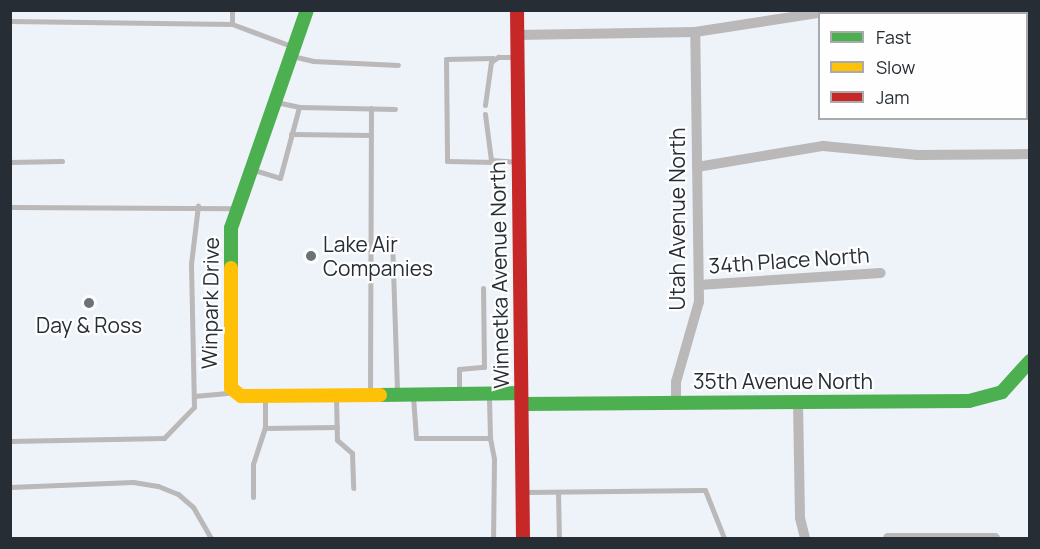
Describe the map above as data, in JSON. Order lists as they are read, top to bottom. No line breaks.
{"streets":{"street":["Utah Avenue North","34th Place North","Winnetka Avenue North","Winpark Drive","35th Avenue North"]},"crossings":[["Utah Avenue North","34th Place North"],["Utah Avenue North","35th Avenue North"],["Winnetka Avenue North","Winpark Drive"],["Winnetka Avenue North","35th Avenue North"],["Winpark Drive","35th Avenue North"]],"places":["Lake Air Companies","Day & Ross"],"legend":["Fast","Slow","Jam"]}
